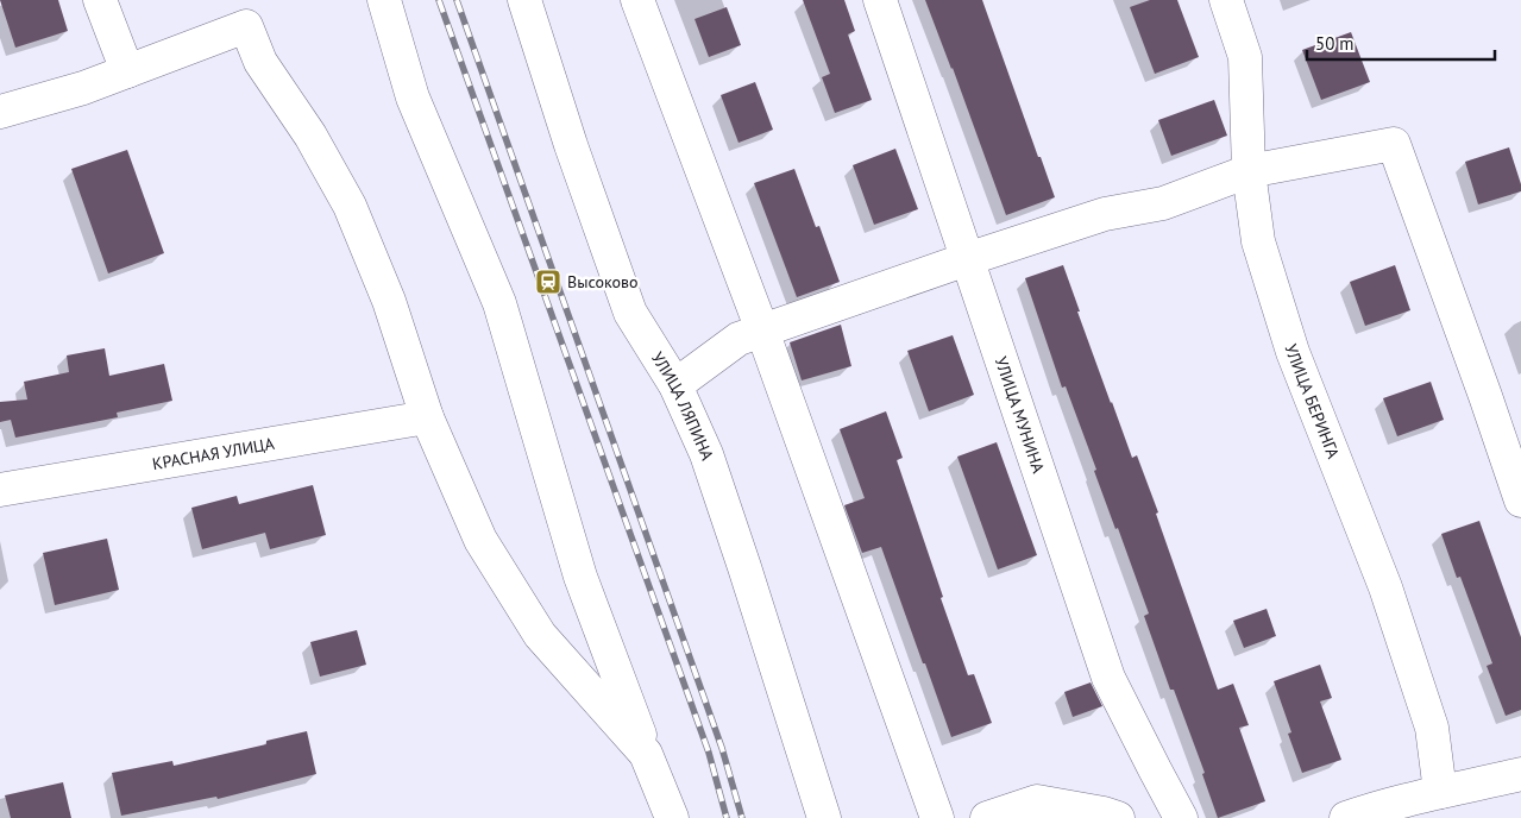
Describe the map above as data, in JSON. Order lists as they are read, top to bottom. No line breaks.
{"streets":{"street":["УЛИЦА БЕРИНГА","УЛИЦА ЛЯПИНА","УЛИЦА МУНИНА","КРАСНАЯ УЛИЦА"]},"places":{"station":["Высоково"]},"scale_bar":"50 m"}
